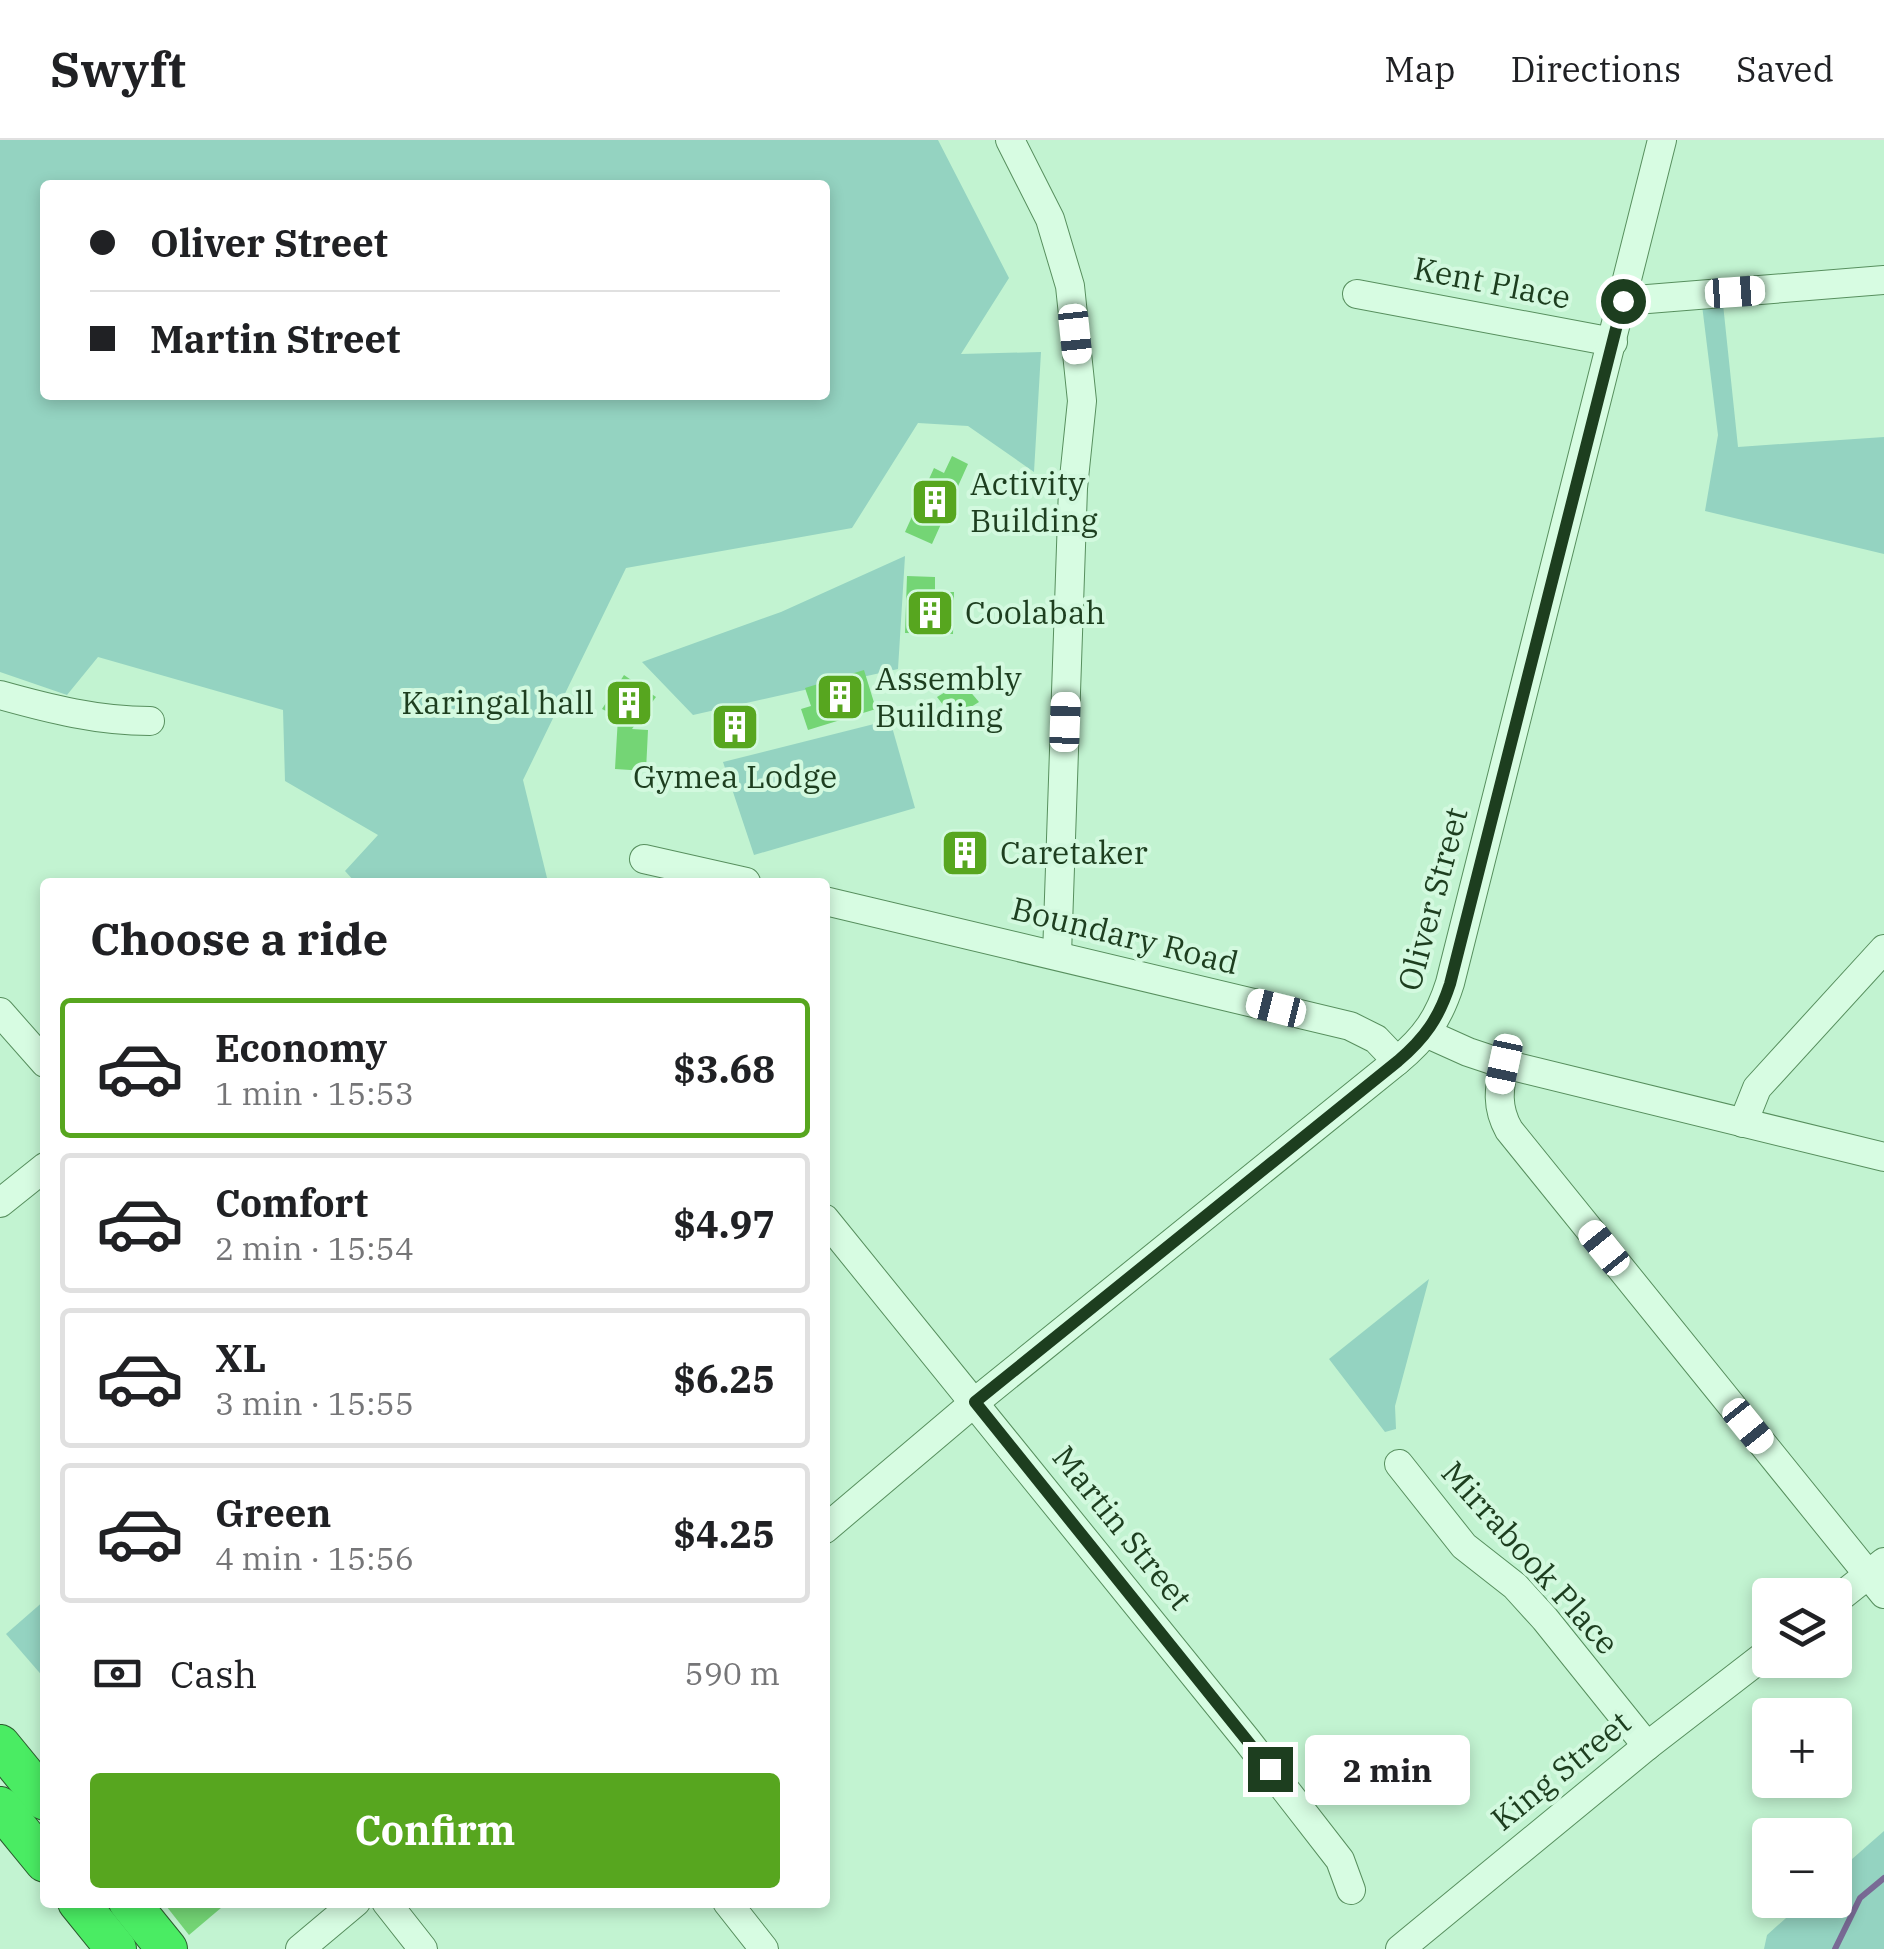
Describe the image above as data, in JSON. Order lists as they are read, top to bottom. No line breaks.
{"streets":{"street":["Kent Place","Oliver Street","Boundary Road","Martin Street","Mirrabook Place","King Street"]},"crossings":[["Kent Place","Oliver Street"],["Oliver Street","Boundary Road"],["Oliver Street","Martin Street"],["Mirrabook Place","King Street"]],"places":{"building":["Activity Building","Coolabah","Assembly Building","Karingal hall","Gymea Lodge","Caretaker"]},"page":{"header":"Swyft","nav":["Map","Directions","Saved"],"banner":["Oliver Street","Martin Street"],"heading":"Choose a ride","list":[{"name":"Economy","note":"1 min · 15:53","value":"$3.68"},{"name":"Comfort","note":"2 min · 15:54","value":"$4.97"},{"name":"XL","note":"3 min · 15:55","value":"$6.25"},{"name":"Green","note":"4 min · 15:56","value":"$4.25"}],"map_buttons":["+","−"],"pay":["Cash","590 m"],"bubble":"2 min","buttons":"Confirm"}}
